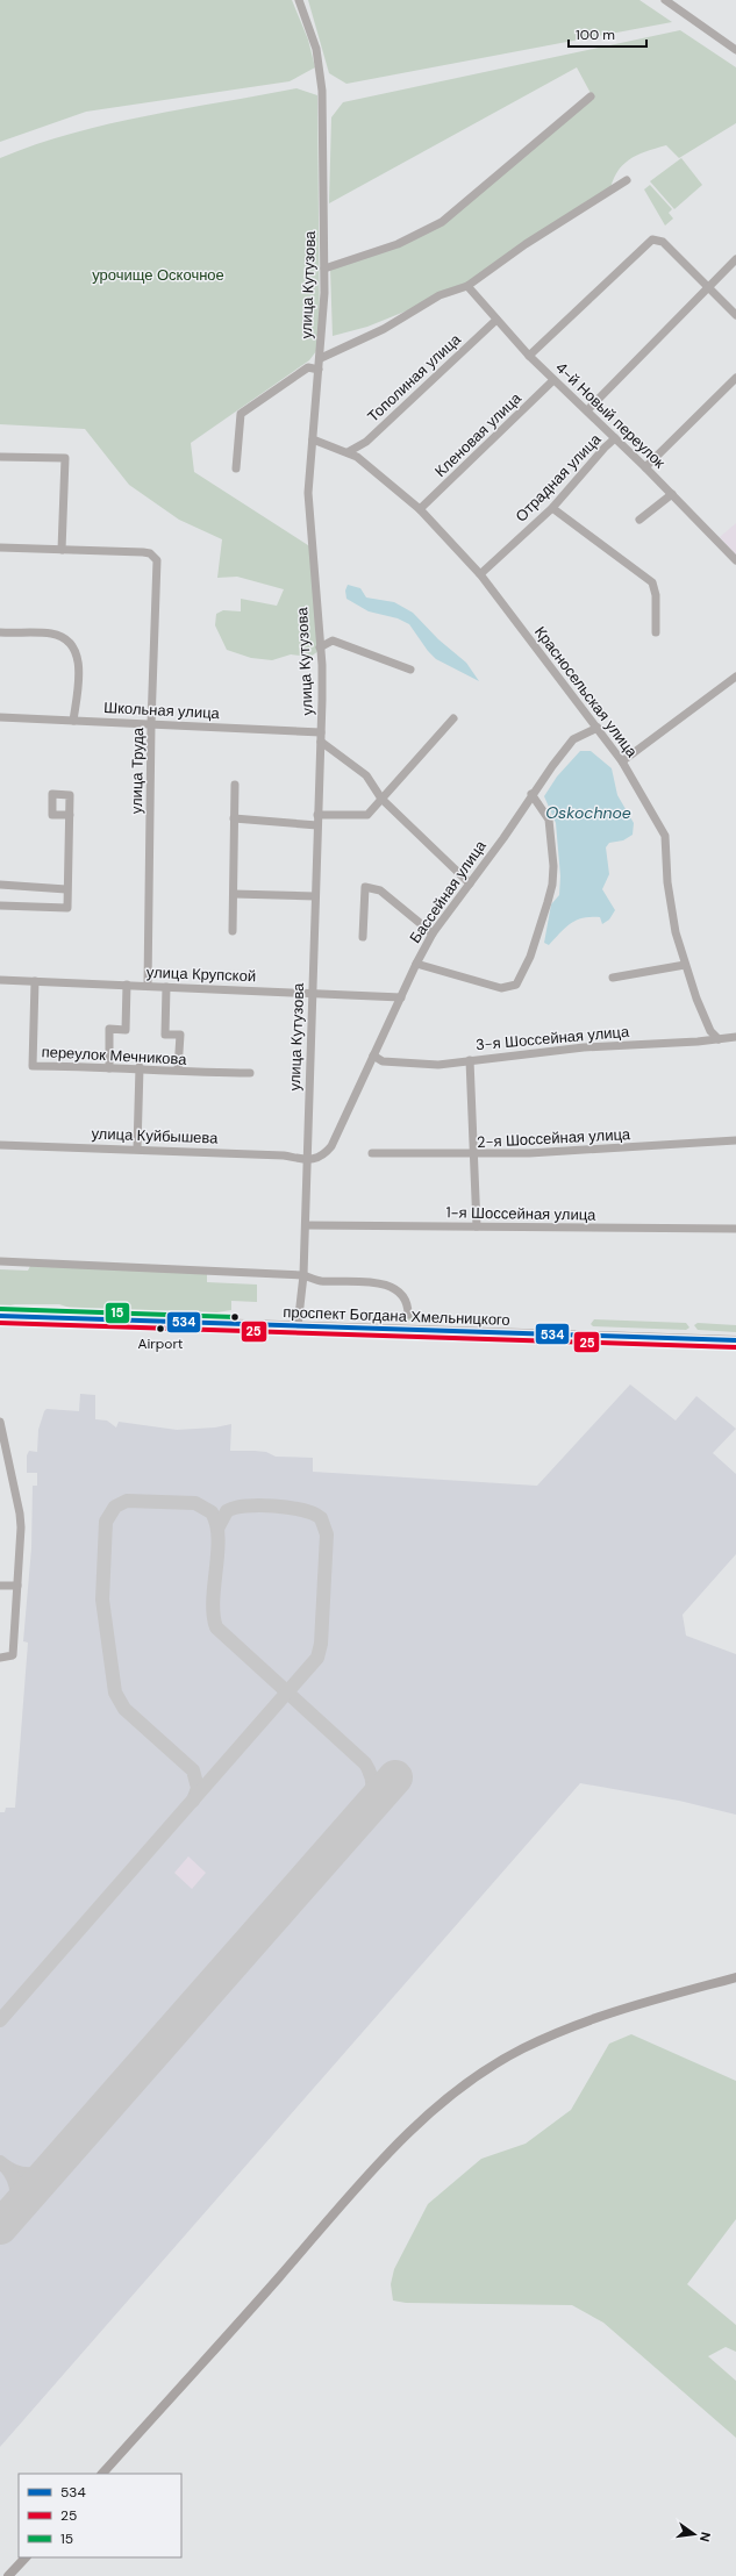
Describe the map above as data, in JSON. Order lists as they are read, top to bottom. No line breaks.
{"streets":{"main road":["проспект Богдана Хмельницкого"],"street":["улица Кутузова","Тополиная улица","4-й Новый переулок","Кленовая улица","Отрадная улица","Красносельская улица","Школьная улица","улица Труда","Бассейная улица","улица Крупской","3-я Шоссейная улица","переулок Мечникова","улица Куйбышева","2-я Шоссейная улица","1-я Шоссейная улица"]},"crossings":[["улица Кутузова","Красносельская улица"],["улица Кутузова","Школьная улица"],["улица Кутузова","Бассейная улица"],["улица Кутузова","улица Крупской"],["улица Кутузова","улица Куйбышева"],["улица Кутузова","1-я Шоссейная улица"],["улица Кутузова","проспект Богдана Хмельницкого"],["Тополиная улица","4-й Новый переулок"],["Тополиная улица","Красносельская улица"],["4-й Новый переулок","Кленовая улица"],["4-й Новый переулок","Отрадная улица"],["Кленовая улица","Красносельская улица"],["Отрадная улица","Красносельская улица"],["Красносельская улица","Бассейная улица"],["Красносельская улица","3-я Шоссейная улица"],["Школьная улица","улица Труда"],["улица Труда","улица Крупской"],["Бассейная улица","улица Крупской"],["Бассейная улица","3-я Шоссейная улица"],["Бассейная улица","улица Куйбышева"],["улица Крупской","переулок Мечникова"]],"water":["Oskochnoe"],"parks":["урочище Оскочное"],"places":["Airport"],"lines":["transit line 15","transit line 534","transit line 25"],"legend":["534","25","15"],"scale_bar":"100 m","north":"right"}
